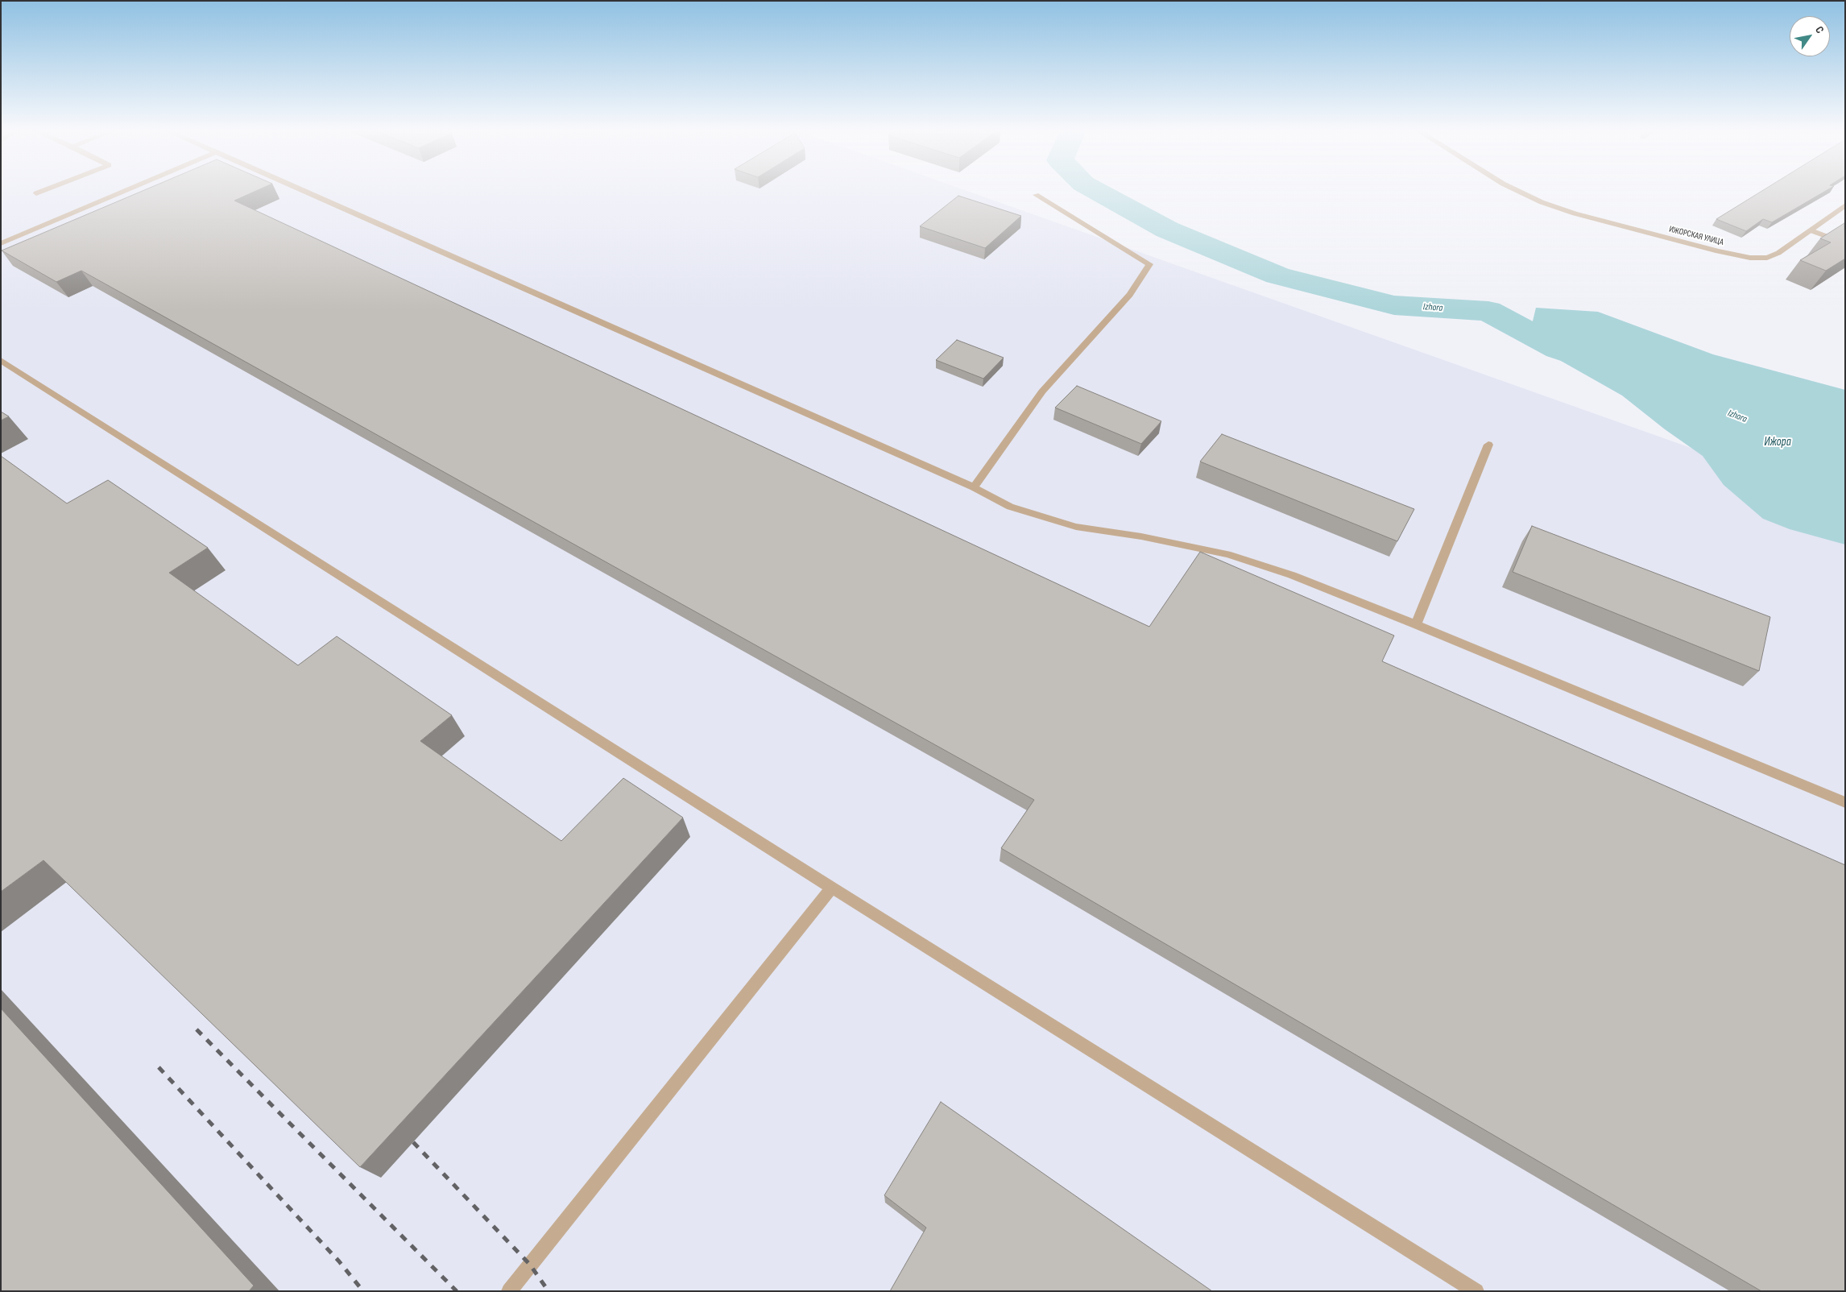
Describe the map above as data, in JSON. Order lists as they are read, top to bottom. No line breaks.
{"streets":{"street":["ИЖОРСКАЯ УЛИЦА"]},"water":["Izhora","Ижора"],"north":"top right"}
